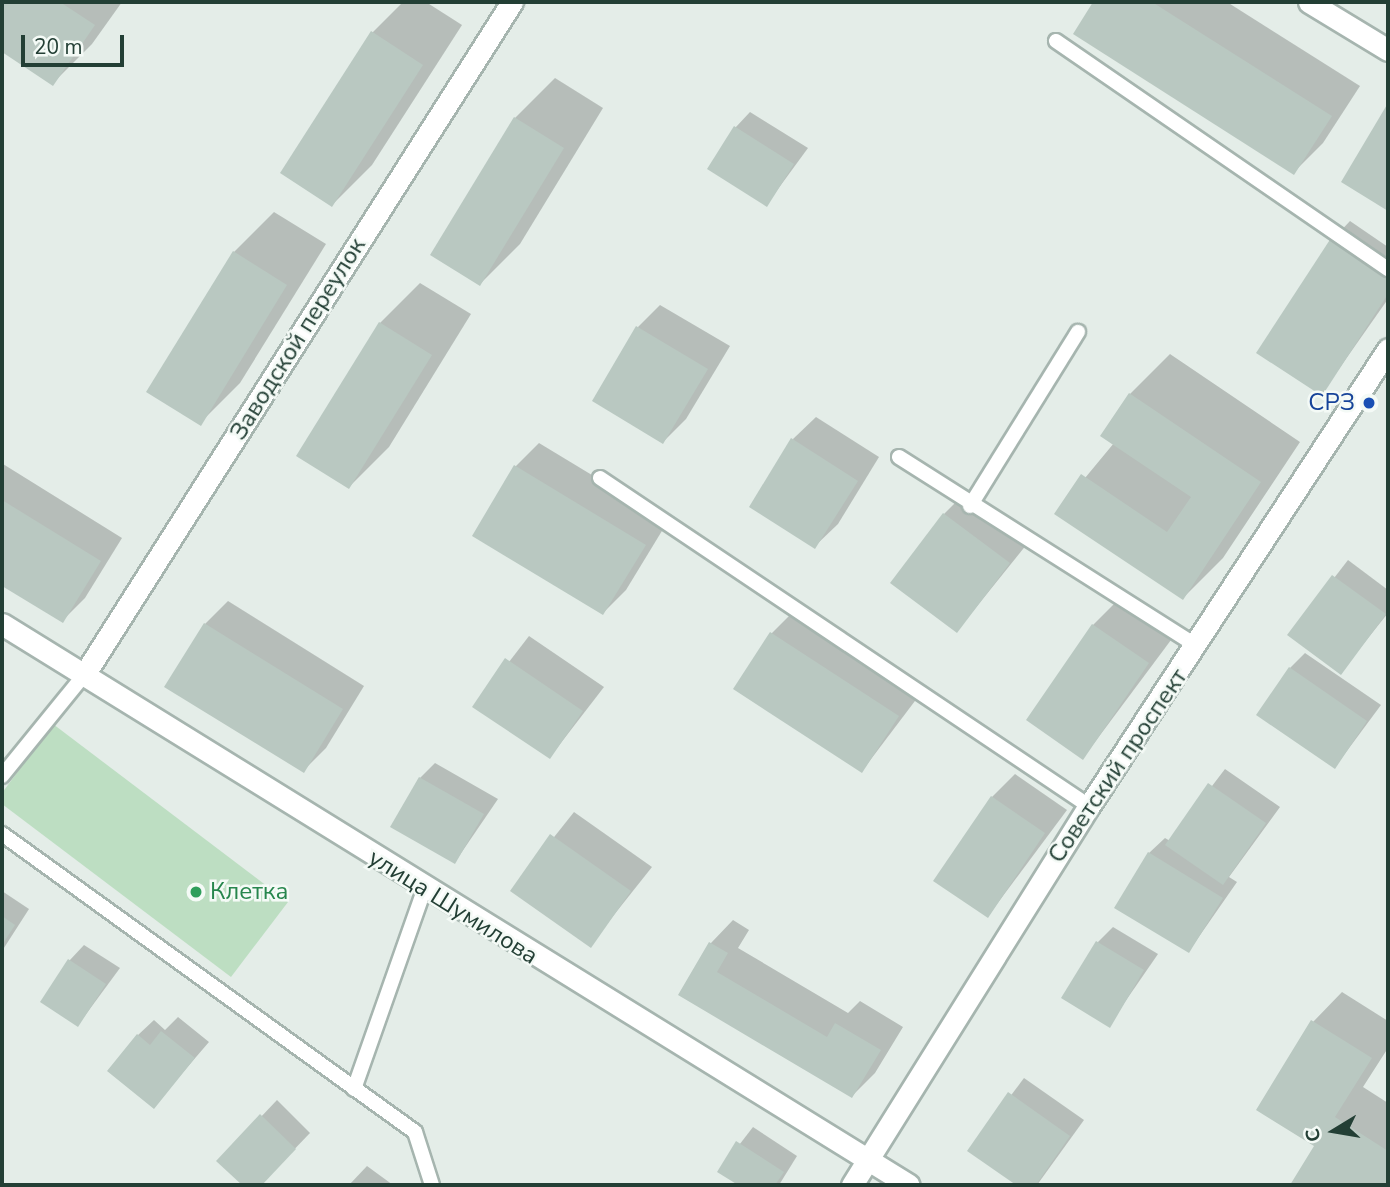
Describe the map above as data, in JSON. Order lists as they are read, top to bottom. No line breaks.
{"streets":{"street":["Заводской переулок","Советский проспект","улица Шумилова"]},"crossings":[["Заводской переулок","улица Шумилова"],["Советский проспект","улица Шумилова"]],"places":["СРЗ","Клетка"],"scale_bar":"20 m","north":"left"}
